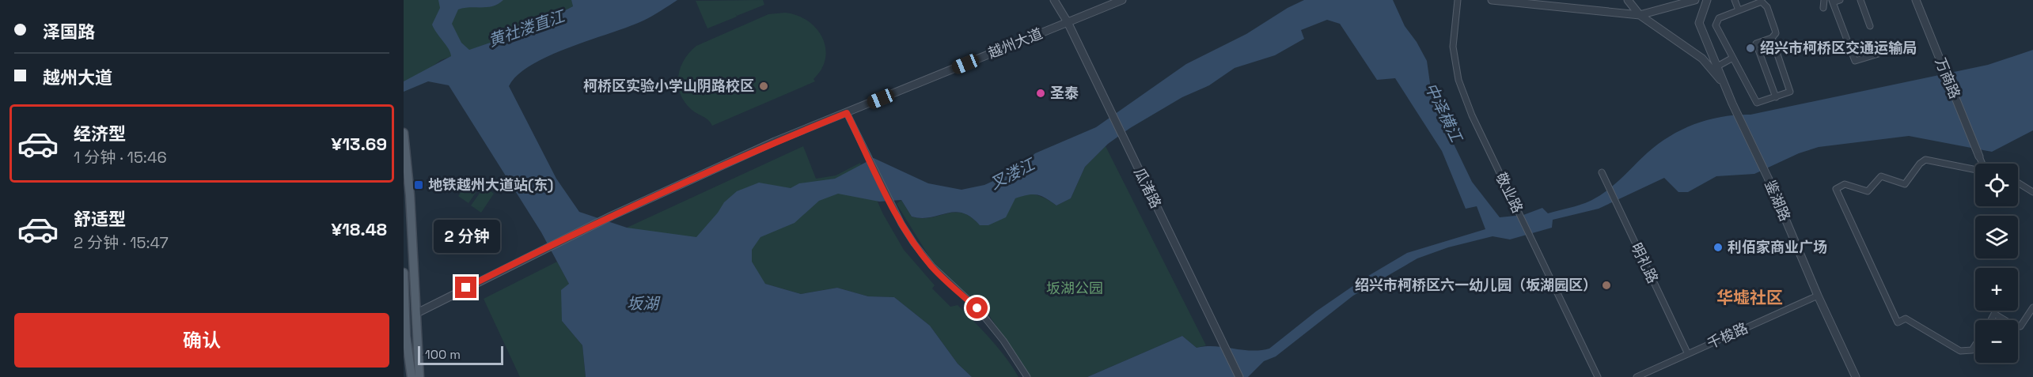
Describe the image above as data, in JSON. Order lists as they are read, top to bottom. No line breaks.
{"streets":{"street":["越州大道","万商路","瓜渚路","敬业路","鉴湖路","明礼路","千梭路"]},"crossings":[["越州大道","瓜渚路"],["鉴湖路","千梭路"],["明礼路","千梭路"]],"districts":["华墟社区"],"water":["黄社溇直江","中泽横江","叉溇江","坂湖"],"parks":["坂湖公园"],"places":{"other":["绍兴市柯桥区交通运输局","柯桥区实验小学山阴路校区","圣泰","利佰家商业广场","绍兴市柯桥区六一幼儿园（坂湖园区）"],"transit":["地铁越州大道站(东)"]},"scale_bar":"100 m","page":{"banner":["泽国路","越州大道"],"list":[{"name":"经济型","note":"1 分钟 · 15:46","value":"¥13.69"},{"name":"舒适型","note":"2 分钟 · 15:47","value":"¥18.48"}],"map_buttons":["+","−"],"bubble":"2 分钟","buttons":"确认","scale":"100 m"}}
